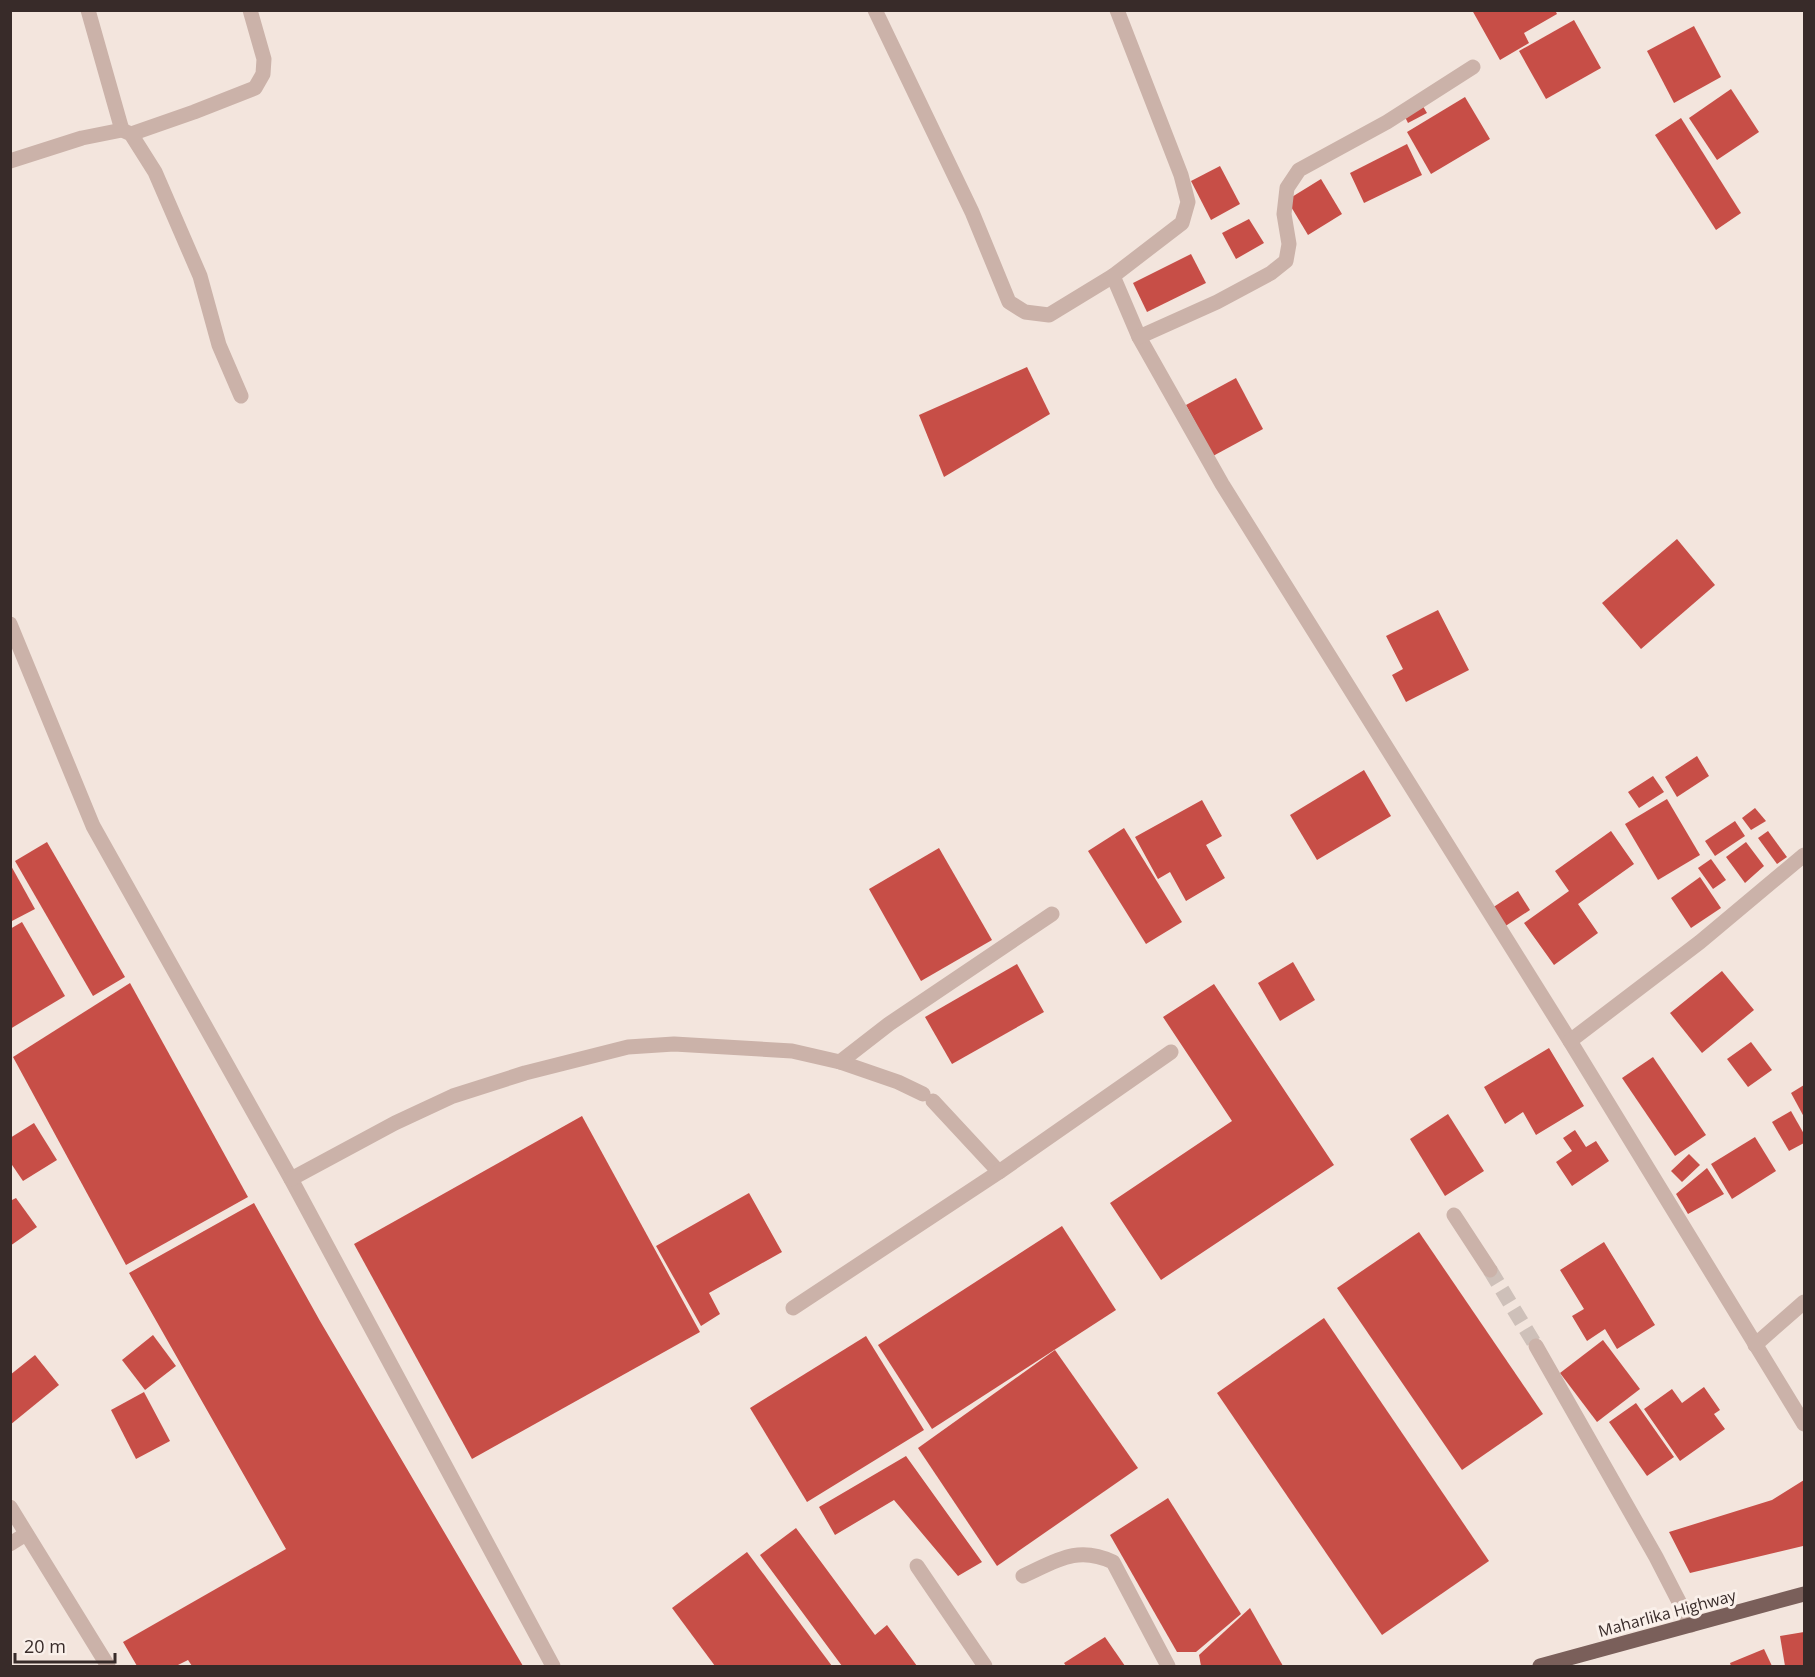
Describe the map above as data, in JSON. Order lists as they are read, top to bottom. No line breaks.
{"streets":{"main road":["Maharlika Highway"]},"scale_bar":"20 m"}
